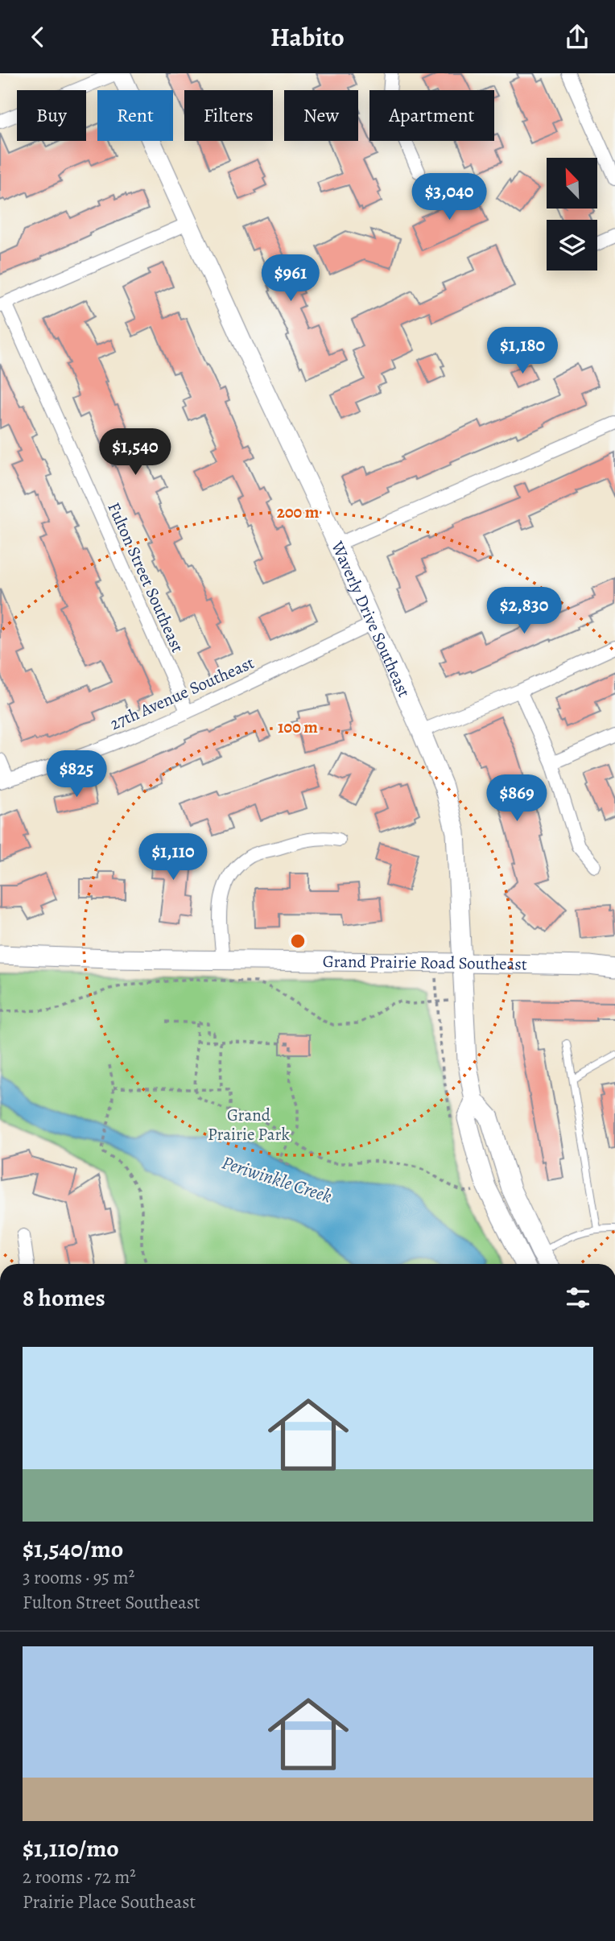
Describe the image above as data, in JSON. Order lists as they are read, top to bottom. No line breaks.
{"streets":{"main road":["Waverly Drive Southeast","Grand Prairie Road Southeast"],"street":["Fulton Street Southeast","27th Avenue Southeast"]},"crossings":[["Fulton Street Southeast","27th Avenue Southeast"],["Waverly Drive Southeast","27th Avenue Southeast"],["Waverly Drive Southeast","Grand Prairie Road Southeast"]],"water":["Periwinkle Creek"],"parks":["Grand Prairie Park"],"north":"top left","page":{"header":"Habito","chip":["Buy","Rent","Filters","New","Apartment"],"price":["$3,040","$961","$1,180","$1,540","$2,830","$825","$869","$1,110"],"heading":"8 homes","list":[{"name":"$1,540/mo","note":"3 rooms · 95 m² · Fulton Street Southeast"},{"name":"$1,110/mo","note":"2 rooms · 72 m² · Prairie Place Southeast"}]},"rings":["200 m","100 m"]}
